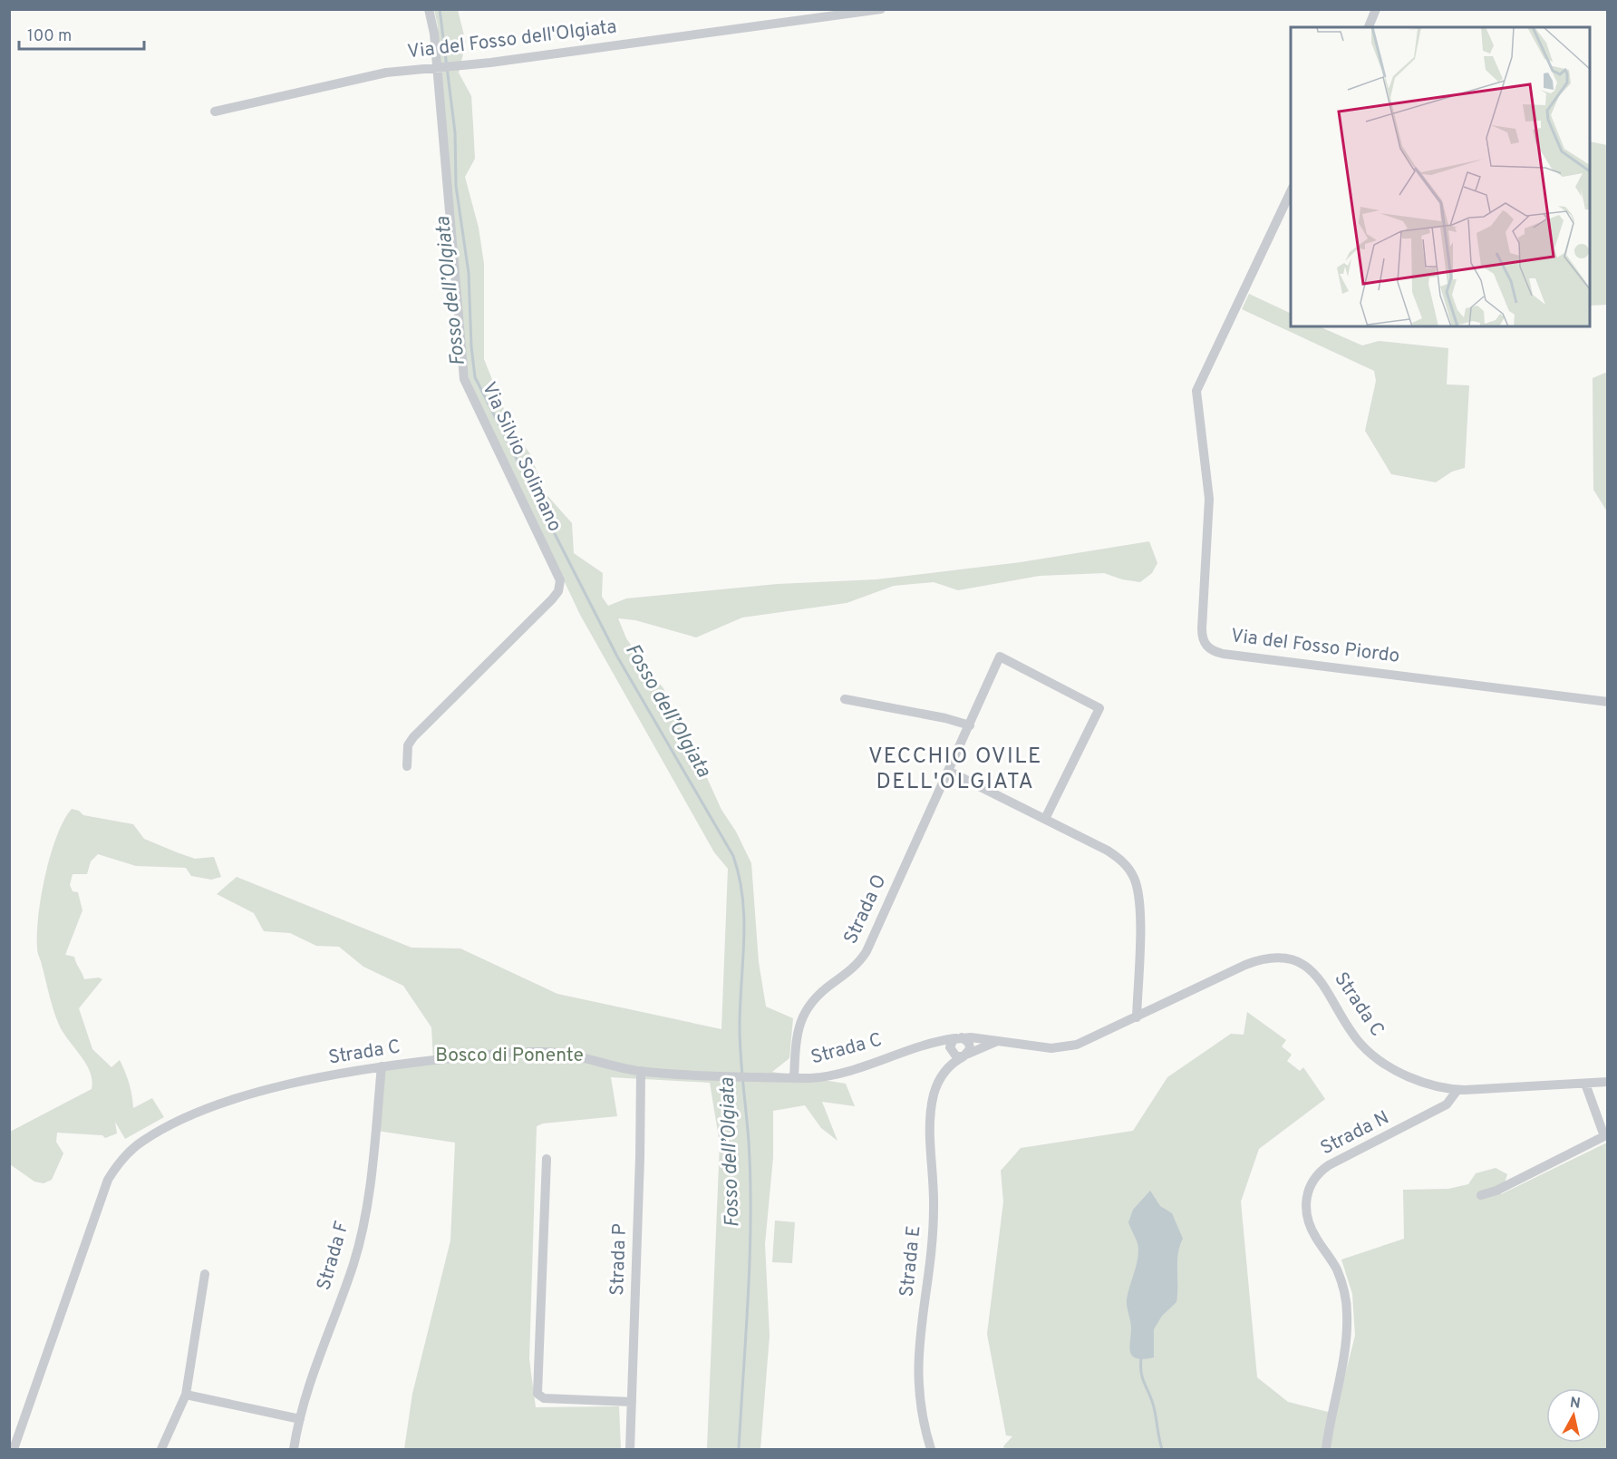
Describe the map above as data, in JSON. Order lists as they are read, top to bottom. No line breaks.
{"streets":{"street":["Via del Fosso dell'Olgiata","Via Silvio Solimano","Via del Fosso Piordo","Strada O","Strada C","Strada N","Strada F","Strada P","Strada E"]},"crossings":[["Via del Fosso dell'Olgiata","Via Silvio Solimano"],["Strada O","Strada C"],["Strada C","Strada N"],["Strada C","Strada F"],["Strada C","Strada P"],["Strada C","Strada E"]],"districts":["VECCHIO OVILE DELL'OLGIATA"],"water":["Fosso dell’Olgiata"],"parks":["Bosco di Ponente"],"scale_bar":"100 m","north":"top"}
